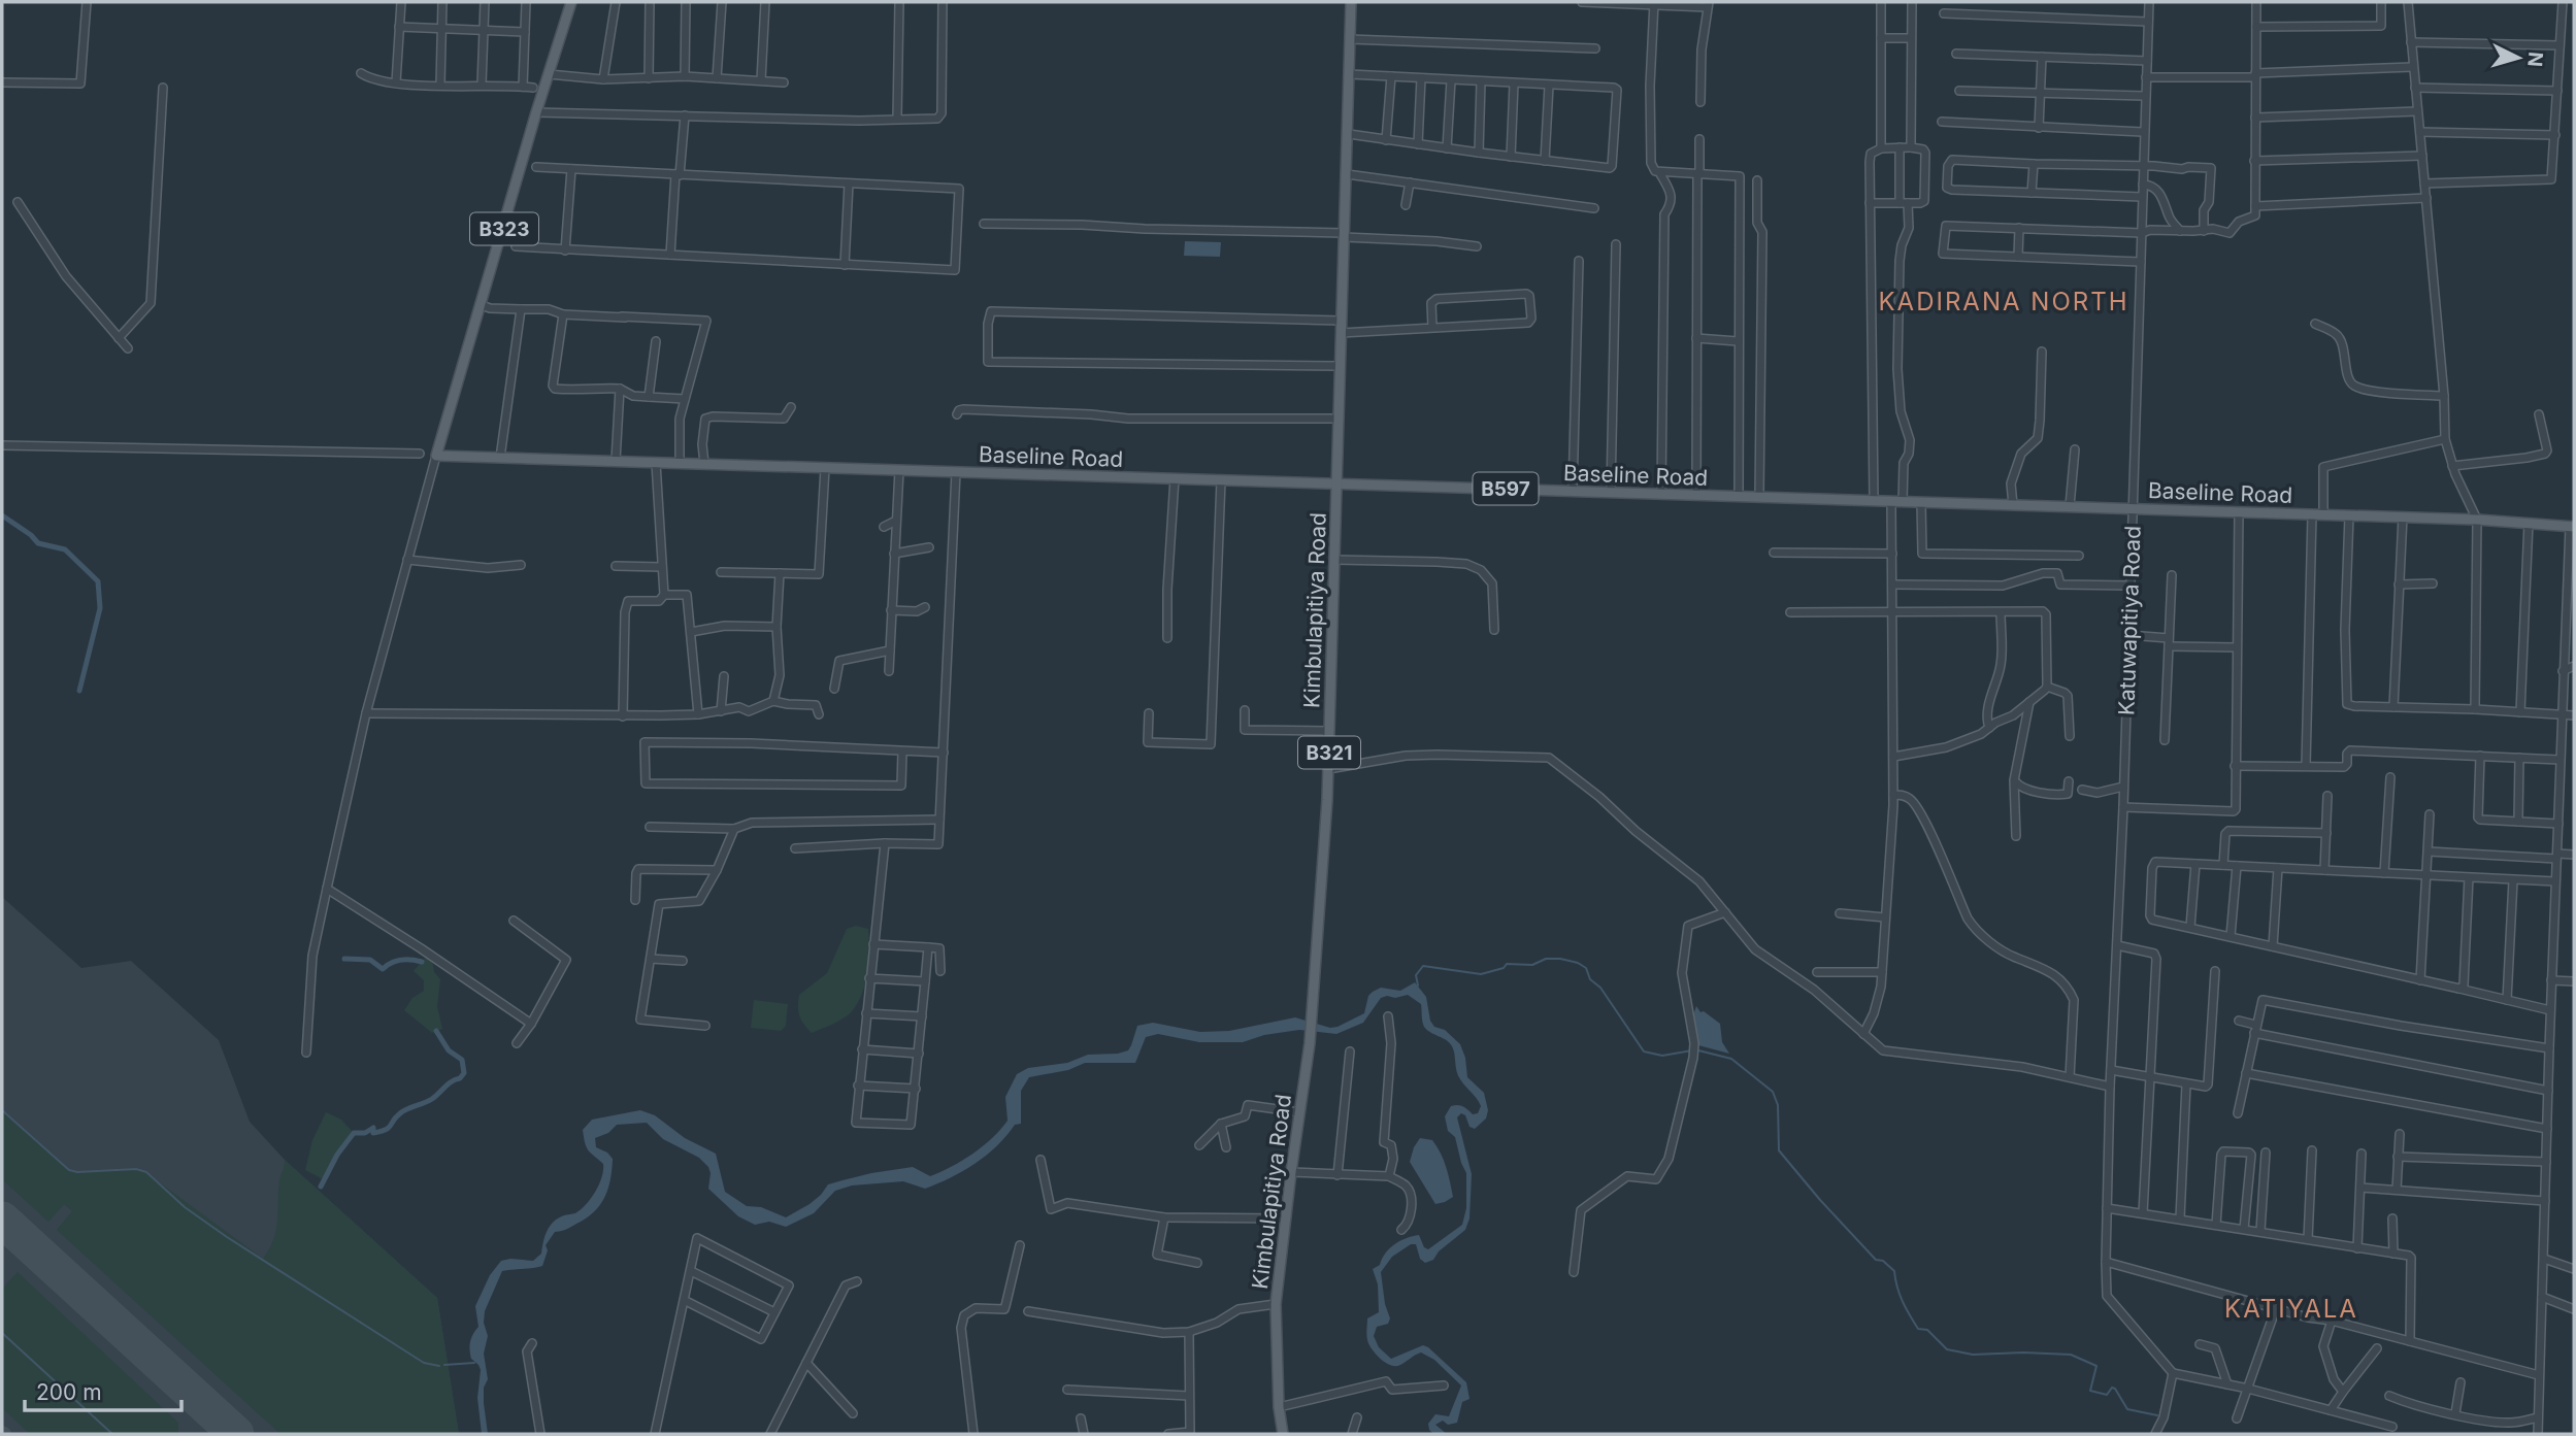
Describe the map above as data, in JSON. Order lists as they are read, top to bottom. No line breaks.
{"streets":{"main road":["B323","Baseline Road","B597","Kimbulapitiya Road","B321"],"street":["Katuwapitiya Road"]},"crossings":[["B323","Baseline Road"],["Baseline Road","Kimbulapitiya Road"],["Baseline Road","Katuwapitiya Road"]],"districts":["KADIRANA NORTH","KATIYALA"],"scale_bar":"200 m","north":"right"}
